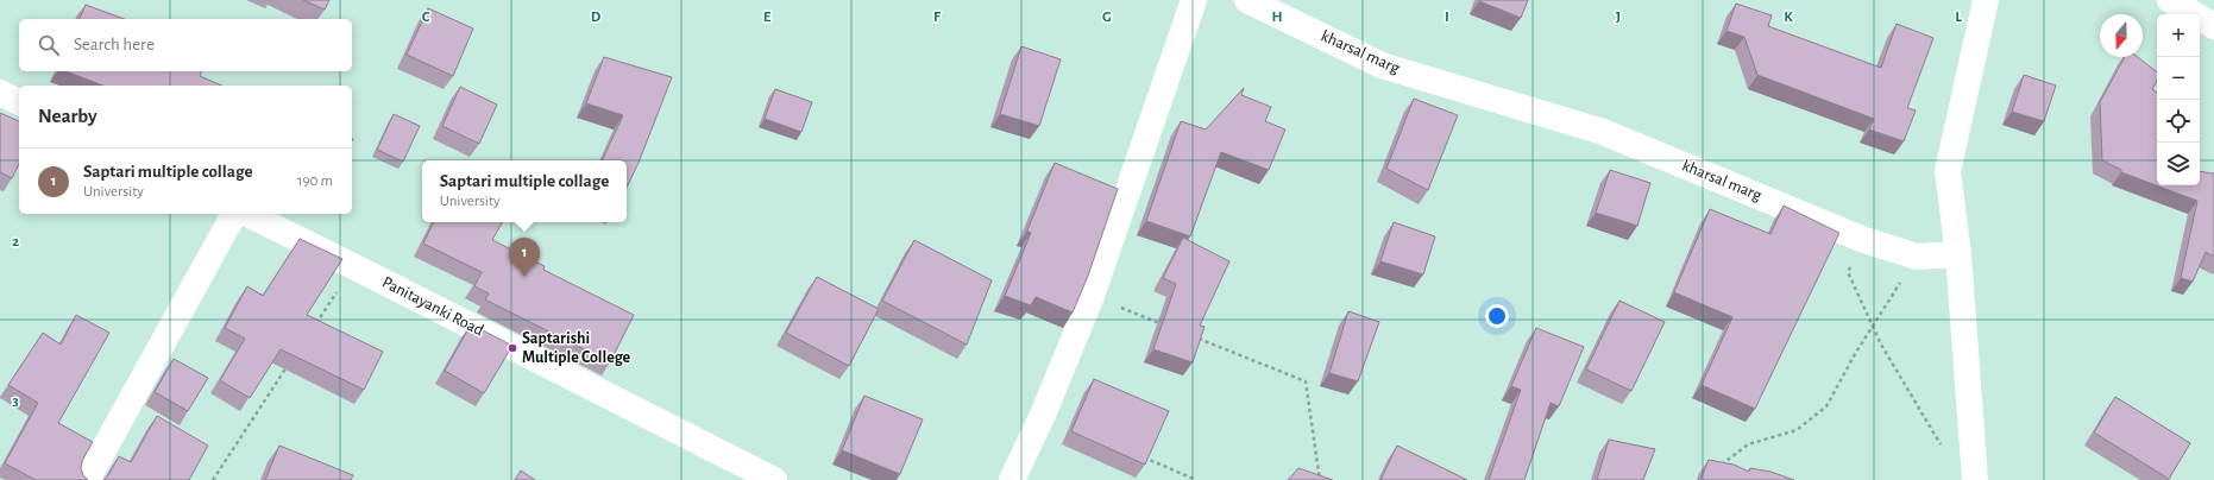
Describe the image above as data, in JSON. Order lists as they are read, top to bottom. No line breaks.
{"streets":{"street":["kharsal marg","Panitayanki Road"]},"places":["Saptarishi Multiple College"],"north":"bottom","page":{"map_buttons":["+","−"],"search":"Search here","heading":"Nearby","list":[{"mark":"1","name":"Saptari multiple collage","note":"University","value":"190 m"}],"popup":["Saptari multiple collage","University"],"pins":"1"},"grid":{"columns":["C","D","E","F","G","H","I","J","K","L"],"rows":["2","3"]}}
